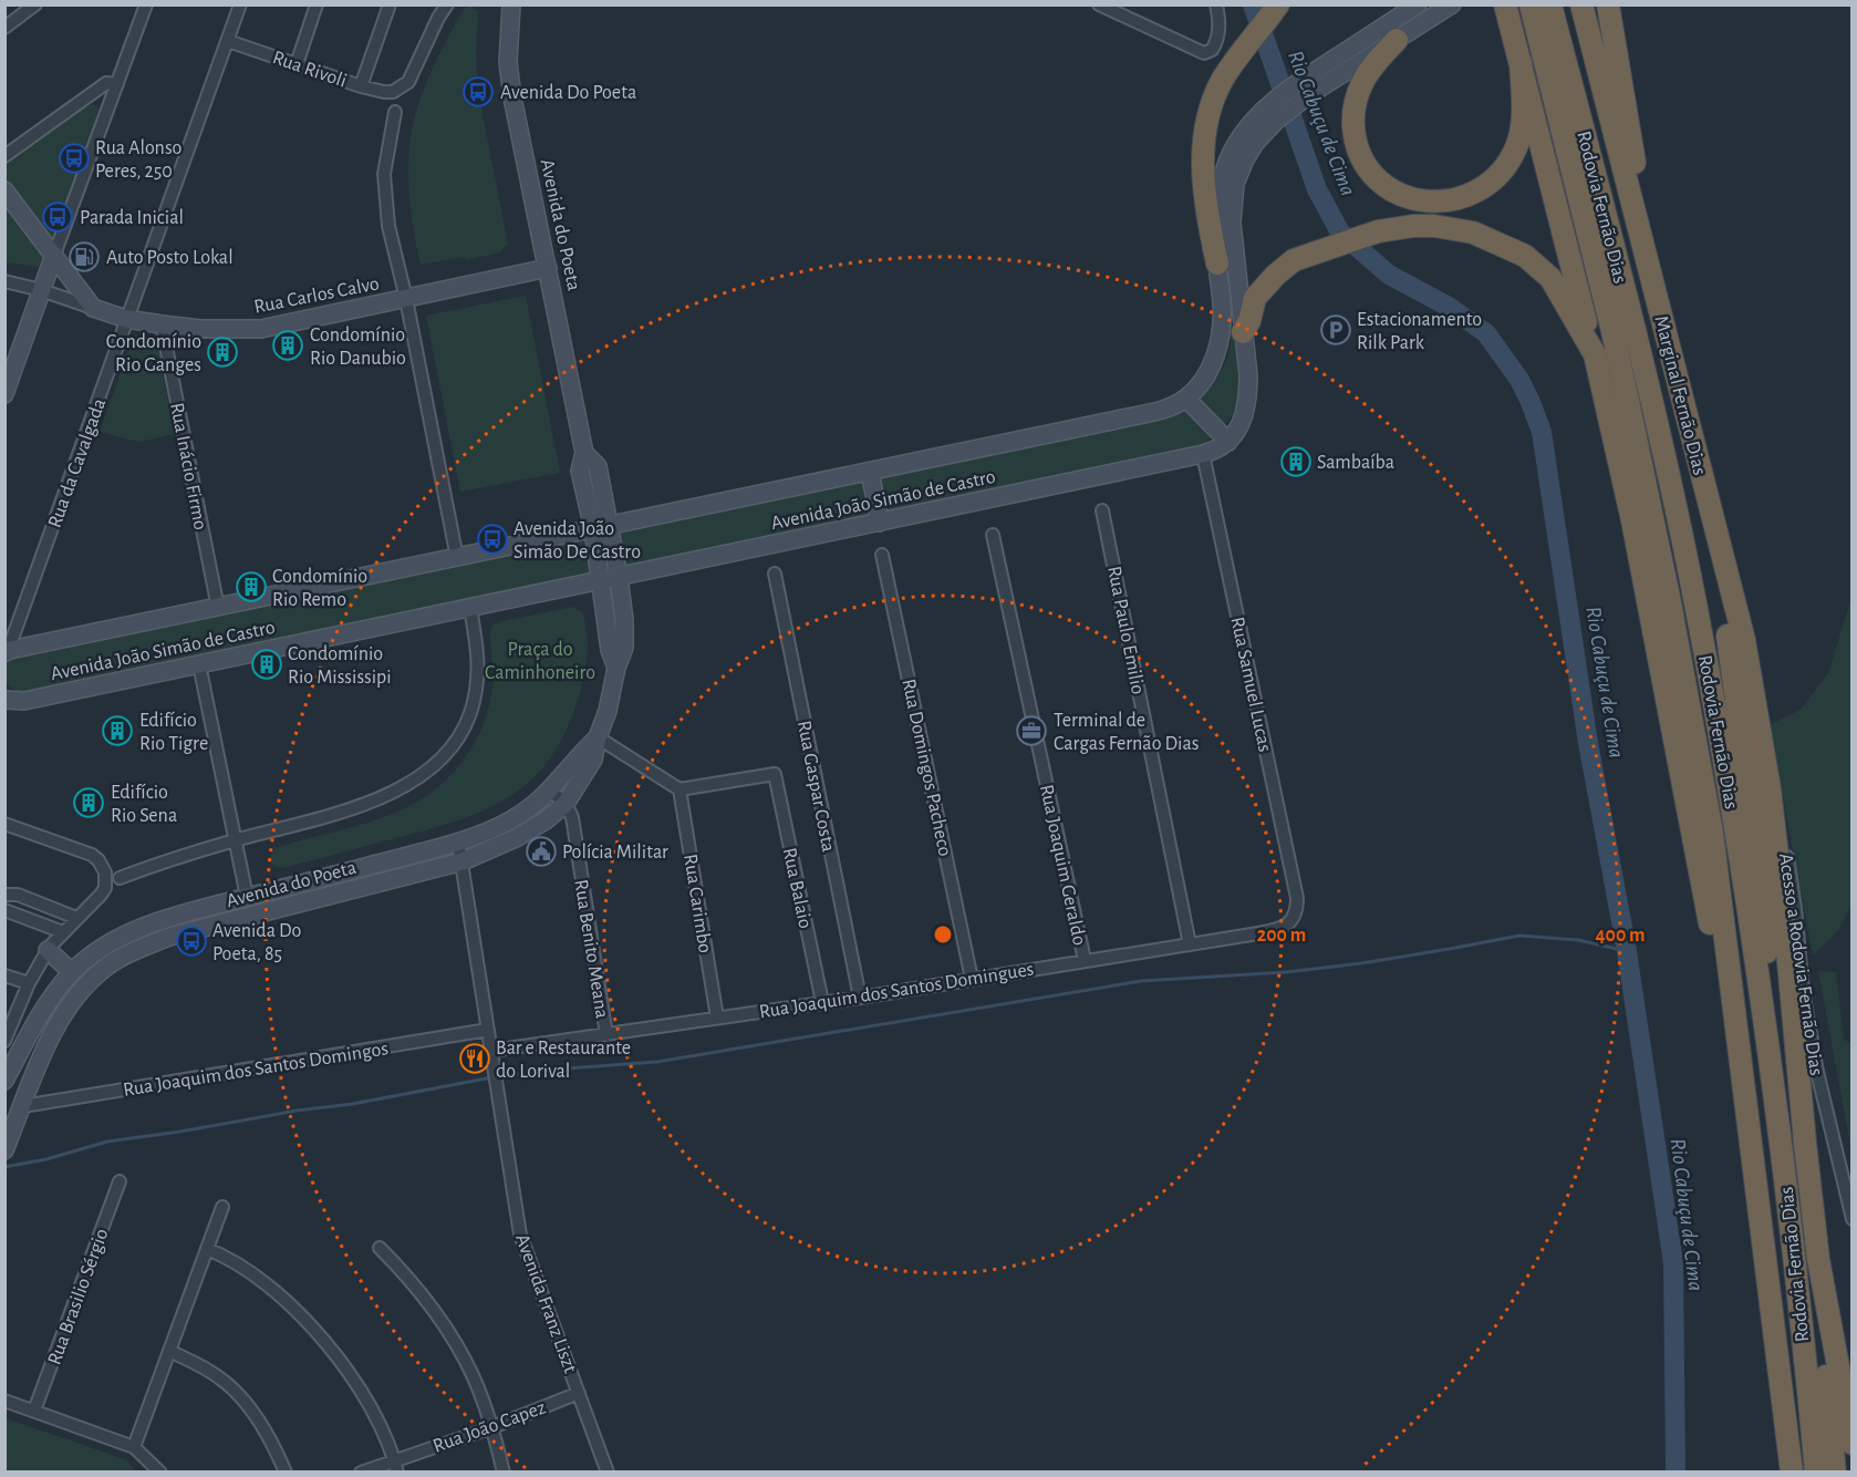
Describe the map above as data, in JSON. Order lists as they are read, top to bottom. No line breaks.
{"streets":{"highway":["Rodovia Fernão Dias","Marginal Fernão Dias"],"main road":["Avenida do Poeta","Rua Carlos Calvo","Avenida João Simão de Castro"],"street":["Rua Rivoli","Rua da Cavalgada","Rua Inácio Firmo","Rua Paulo Emilio","Rua Samuel Lucas","Rua Domingos Pacheco","Rua Gaspar Costa","Rua Joaquim Geraldo","Rua Balaio","Rua Carimbo","Rua Benito Meana","Acesso a Rodovia Fernão Dias","Rua Joaquim dos Santos Domingues","Rua Joaquim dos Santos Domingos","Rua Brasilio Sérgio","Avenida Franz Liszt","Rua João Capez"]},"crossings":[["Rua Rivoli","Rua da Cavalgada"],["Avenida do Poeta","Rua Carlos Calvo"],["Avenida do Poeta","Avenida João Simão de Castro"],["Avenida do Poeta","Rua Benito Meana"],["Avenida do Poeta","Rua Joaquim dos Santos Domingos"],["Avenida do Poeta","Avenida Franz Liszt"],["Rua Carlos Calvo","Rua da Cavalgada"],["Rua Carlos Calvo","Rua Inácio Firmo"],["Marginal Fernão Dias","Acesso a Rodovia Fernão Dias"],["Rua da Cavalgada","Avenida João Simão de Castro"],["Rua Inácio Firmo","Avenida João Simão de Castro"],["Avenida João Simão de Castro","Rua Samuel Lucas"],["Rua Paulo Emilio","Rua Joaquim dos Santos Domingues"],["Rua Samuel Lucas","Rua Joaquim dos Santos Domingues"],["Rua Domingos Pacheco","Rua Joaquim dos Santos Domingues"],["Rua Gaspar Costa","Rua Joaquim dos Santos Domingues"],["Rua Joaquim Geraldo","Rua Joaquim dos Santos Domingues"],["Rua Balaio","Rua Carimbo"],["Rua Balaio","Rua Joaquim dos Santos Domingues"],["Rua Carimbo","Rua Joaquim dos Santos Domingues"],["Rua Benito Meana","Rua Joaquim dos Santos Domingues"],["Rua Joaquim dos Santos Domingues","Avenida Franz Liszt"],["Rua Joaquim dos Santos Domingos","Avenida Franz Liszt"],["Avenida Franz Liszt","Rua João Capez"]],"water":["Rio Cabuçu de Cima"],"parks":["Praça do Caminhoneiro"],"places":{"bus stop":["Avenida Do Poeta","Rua Alonso Peres, 250","Parada Inicial","Avenida João Simão De Castro","Avenida Do Poeta, 85"],"fuel station":["Auto Posto Lokal"],"parking":["Estacionamento Rilk Park"],"building":["Condomínio Rio Danubio","Condomínio Rio Ganges","Sambaíba","Condomínio Rio Remo","Condomínio Rio Mississipi","Edifício Rio Tigre","Edifício Rio Sena"],"office":["Terminal de Cargas Fernão Dias"],"public building":["Polícia Militar"],"restaurant":["Bar e Restaurante do Lorival"]},"rings":["200 m","400 m"]}
